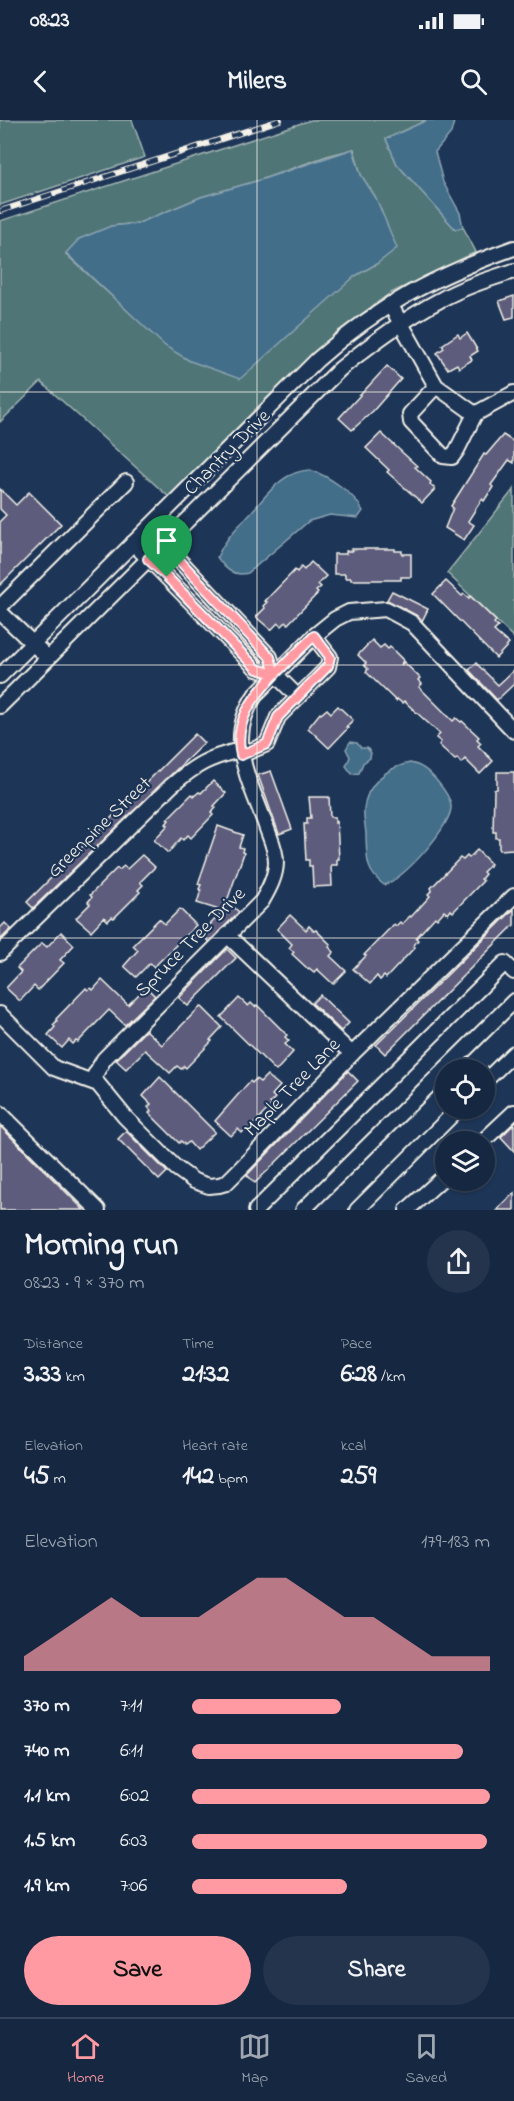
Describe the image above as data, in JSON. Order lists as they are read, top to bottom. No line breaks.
{"streets":{"street":["Chantry Drive","Greenpine Street","Spruce Tree Drive","Maple Tree Lane"]},"crossings":[["Greenpine Street","Spruce Tree Drive"],["Spruce Tree Drive","Maple Tree Lane"]],"page":{"status":"08:23","header":"Milers","heading":["Morning run","08:23 · 9 × 370 m"],"stats":[["Distance","3.33 km"],["Time","21:32"],["Pace","6:28 /km"],["Elevation","45 m"],["Heart rate","142 bpm"],["kcal","259"]],"chart":["Elevation","179–183 m"],"list":[{"name":"370 m","note":"7:11"},{"name":"740 m","note":"6:11"},{"name":"1.1 km","note":"6:02"},{"name":"1.5 km","note":"6:03"},{"name":"1.9 km","note":"7:06"}],"buttons":["Save","Share"],"tabs":["Home","Map","Saved"]}}
